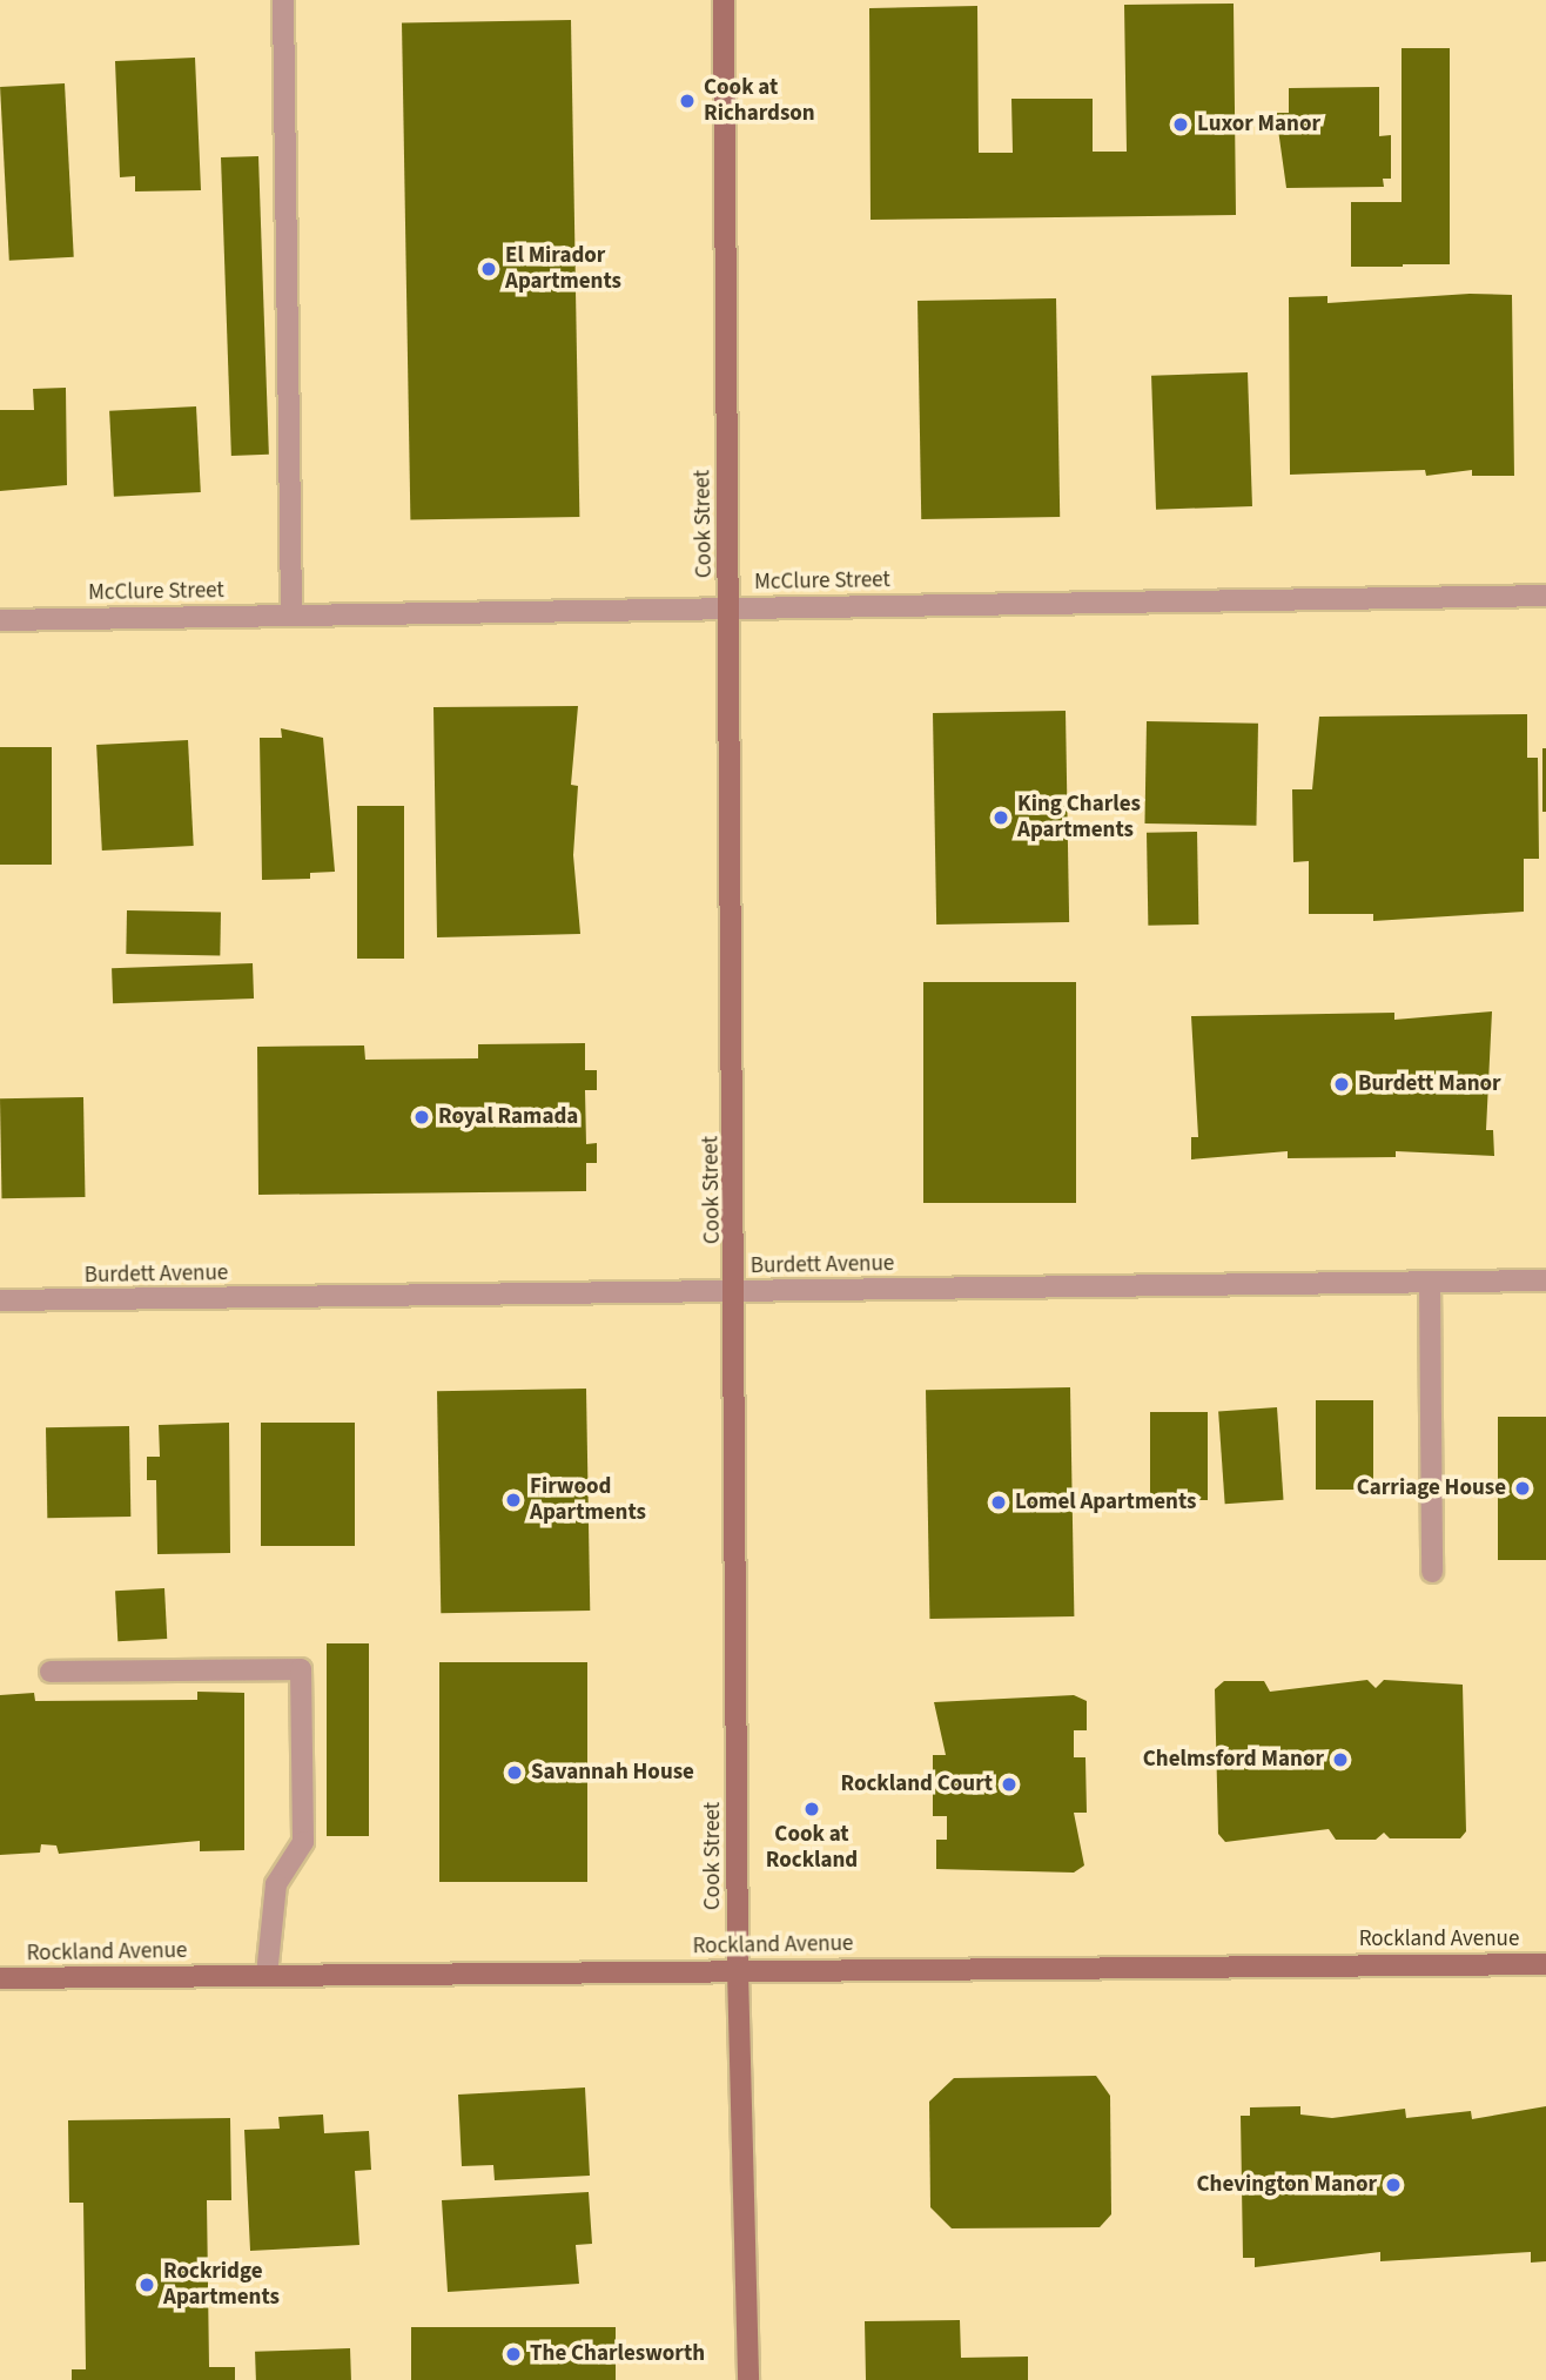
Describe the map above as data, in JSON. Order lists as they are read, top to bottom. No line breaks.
{"streets":{"main road":["Cook Street","Rockland Avenue"],"street":["McClure Street","Burdett Avenue"]},"crossings":[["Cook Street","McClure Street"],["Cook Street","Burdett Avenue"],["Cook Street","Rockland Avenue"]],"places":["Cook at Richardson","Luxor Manor","El Mirador Apartments","King Charles Apartments","Burdett Manor","Royal Ramada","Carriage House","Firwood Apartments","Lomel Apartments","Chelmsford Manor","Savannah House","Rockland Court","Cook at Rockland","Chevington Manor","Rockridge Apartments","The Charlesworth"]}
